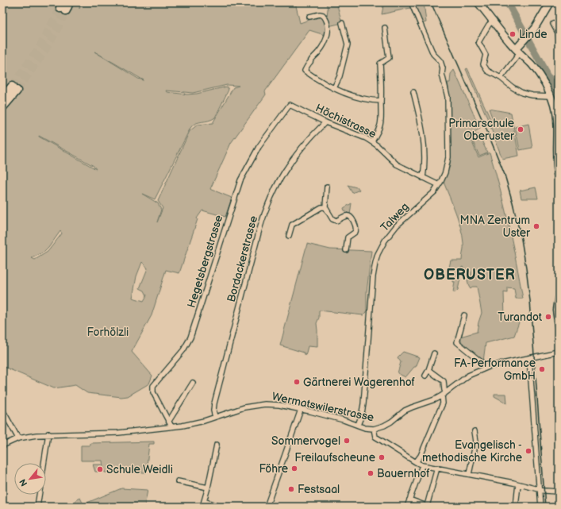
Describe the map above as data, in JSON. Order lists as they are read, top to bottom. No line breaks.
{"streets":{"street":["Höchistrasse","Talweg","Bordackerstrasse","Hegetsbergstrasse","Wermatswilerstrasse"]},"crossings":[["Höchistrasse","Talweg"],["Höchistrasse","Bordackerstrasse"],["Höchistrasse","Hegetsbergstrasse"],["Talweg","Wermatswilerstrasse"],["Bordackerstrasse","Wermatswilerstrasse"],["Hegetsbergstrasse","Wermatswilerstrasse"]],"districts":["OBERUSTER"],"parks":["Forhölzli"],"places":["Linde","Primarschule Oberuster","MNA Zentrum Uster","Turandot","FA-Performance GmbH","Gärtnerei Wagerenhof","Sommervogel","Evangelisch - methodische Kirche","Freilaufscheune","Föhre","Schule Weidli","Bauernhof","Festsaal"],"north":"bottom left"}
